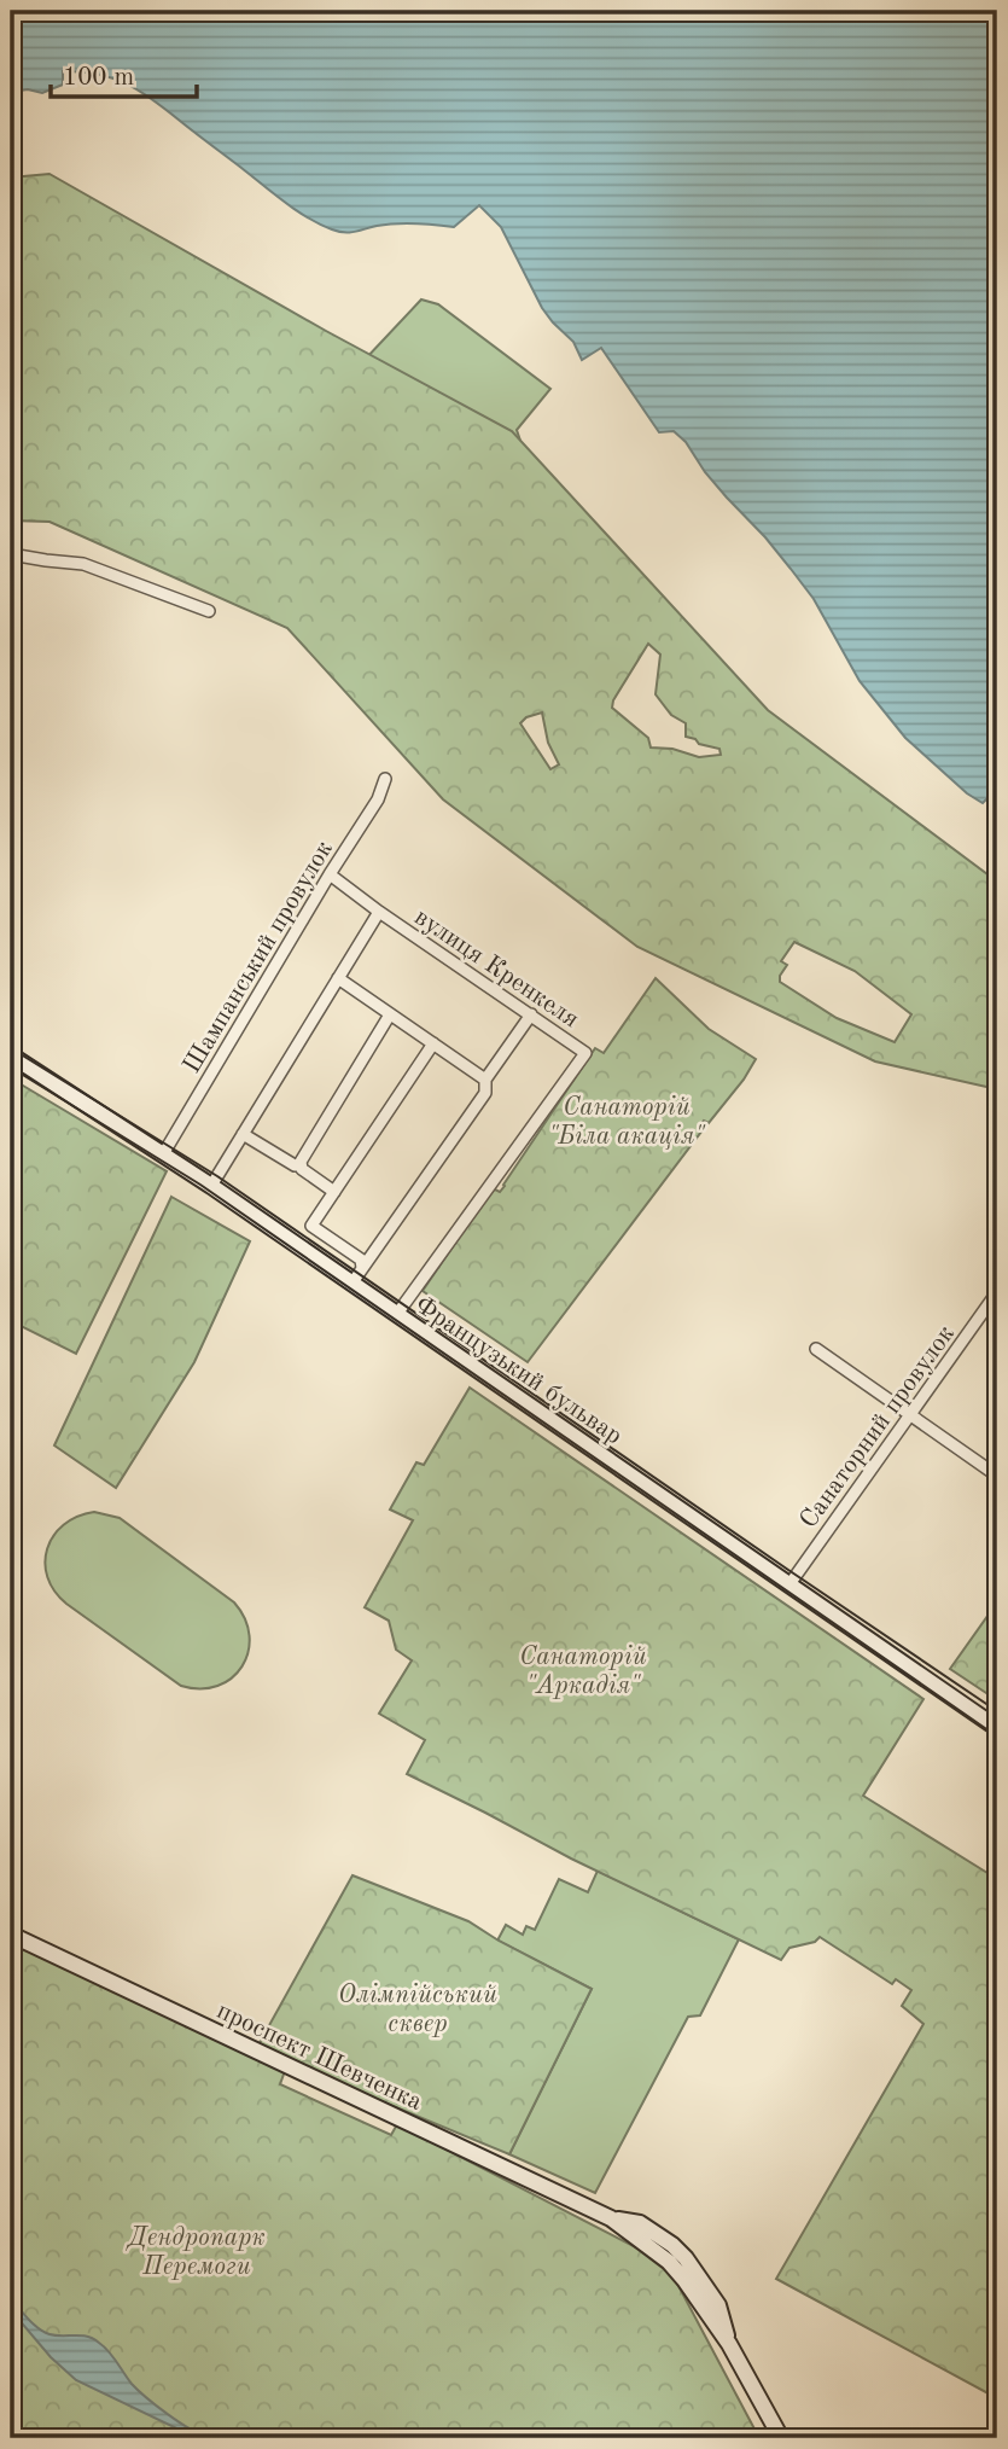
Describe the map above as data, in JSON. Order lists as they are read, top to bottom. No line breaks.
{"streets":{"street":["Шампанський провулок","вулиця Кренкеля","Французький бульвар","Санаторний провулок","проспект Шевченка"]},"crossings":[["Шампанський провулок","вулиця Кренкеля"],["Шампанський провулок","Французький бульвар"],["вулиця Кренкеля","Французький бульвар"],["Французький бульвар","Санаторний провулок"]],"parks":["Санаторій \"Біла акація\"","Санаторій \"Аркадія\"","Олімпійський сквер","Дендропарк Перемоги"],"scale_bar":"100 m"}
